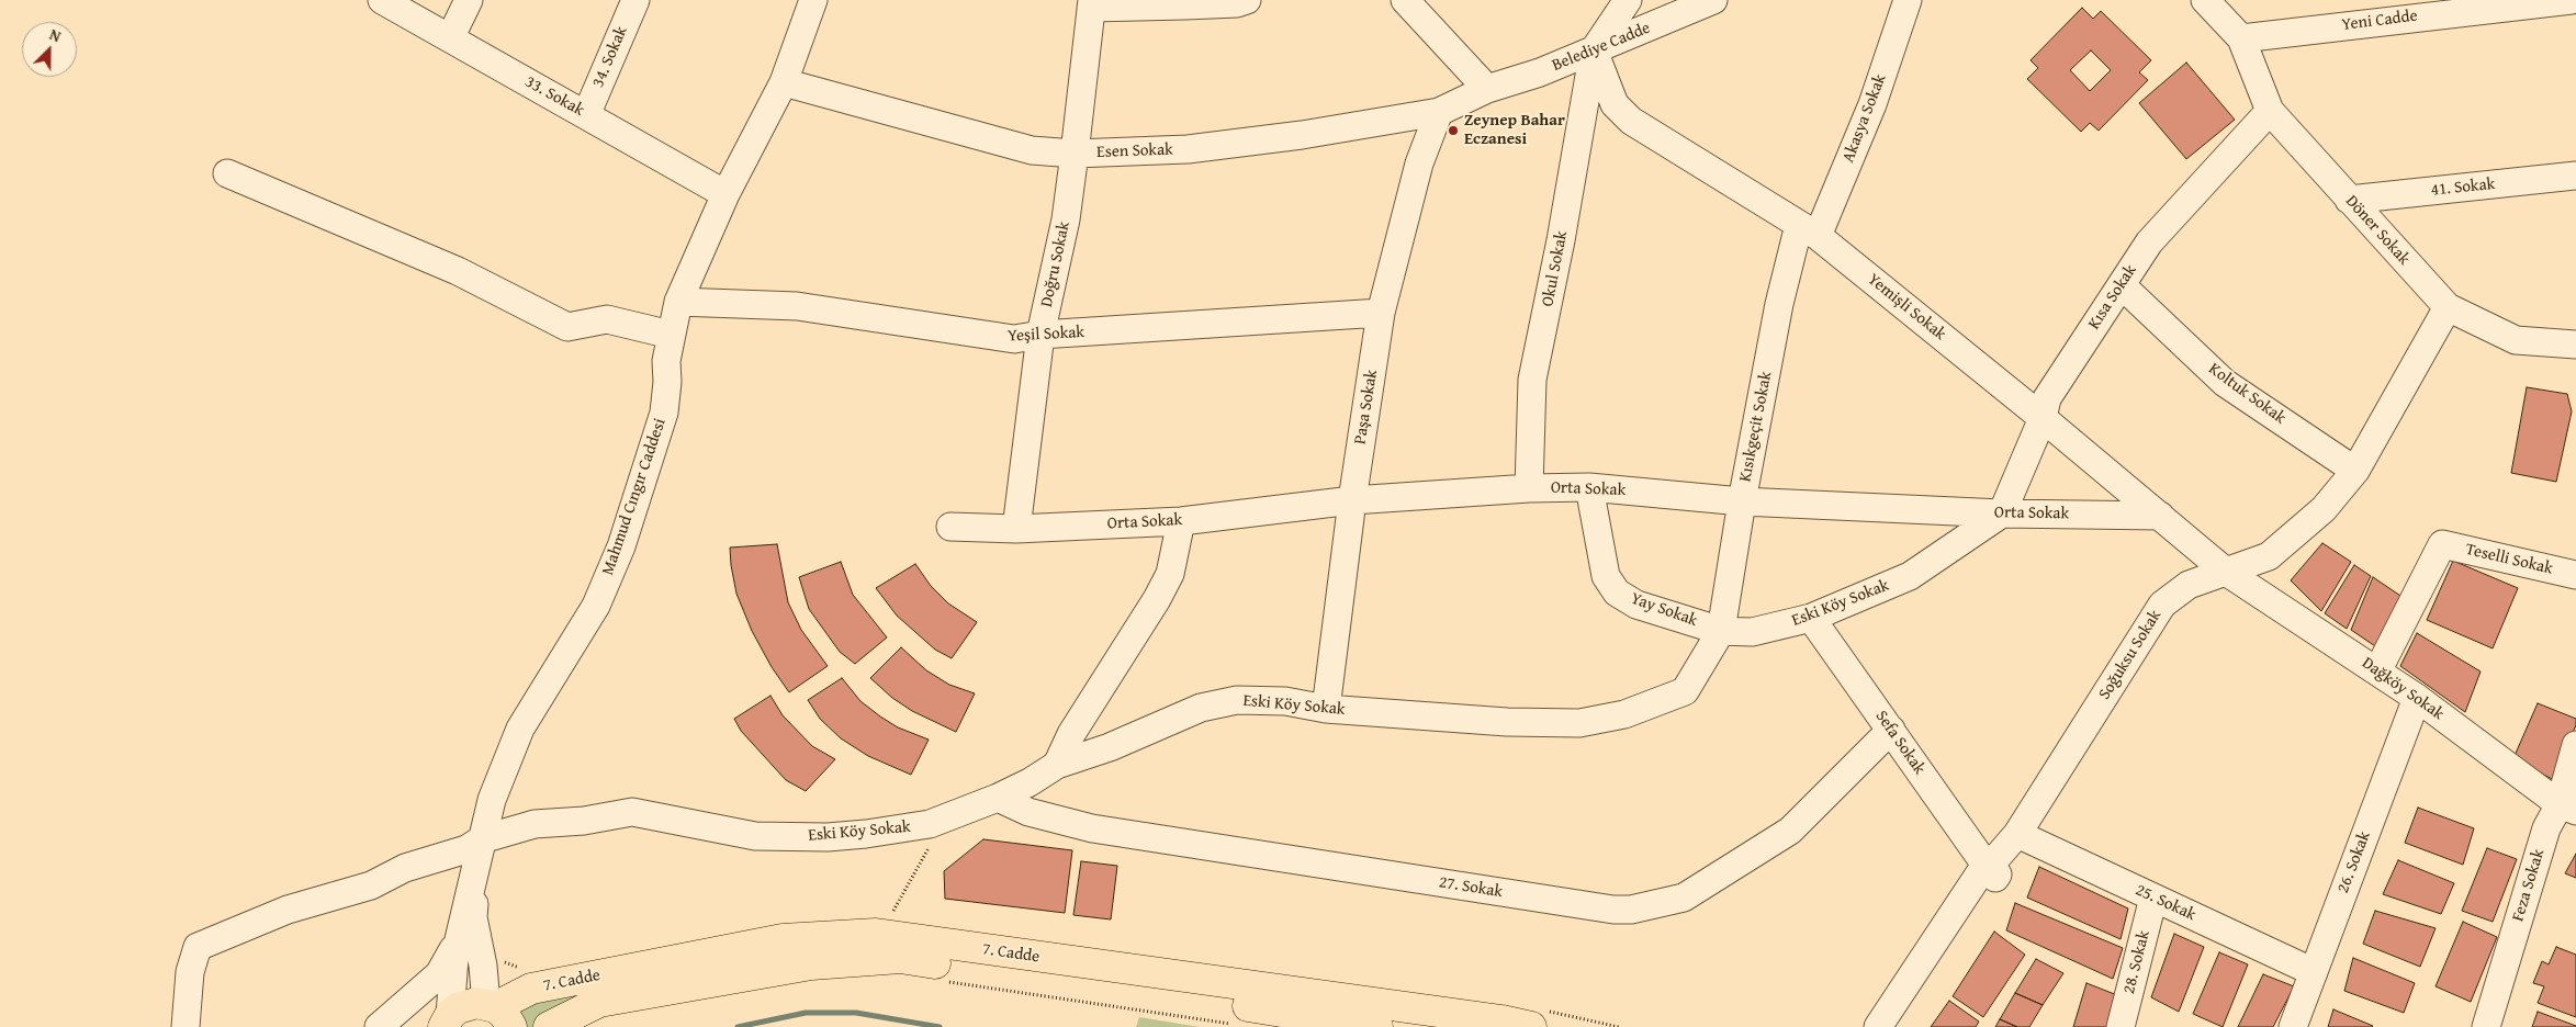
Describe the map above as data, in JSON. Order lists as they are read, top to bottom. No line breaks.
{"streets":{"main road":["7. Cadde"],"street":["Yeni Cadde","Belediye Cadde","34. Sokak","33. Sokak","Akasya Sokak","Esen Sokak","41. Sokak","Döner Sokak","Doğru Sokak","Okul Sokak","Kısa Sokak","Yemişli Sokak","Yeşil Sokak","Koltuk Sokak","Paşa Sokak","Kısıkgeçit Sokak","Orta Sokak","Mahmud Cıngır Caddesi","Teselli Sokak","Eski Köy Sokak","Yay Sokak","Soğuksu Sokak","Dağköy Sokak","Sefa Sokak","26. Sokak","Feza Sokak","27. Sokak","25. Sokak","28. Sokak"]},"crossings":[["Yeni Cadde","Döner Sokak"],["Belediye Cadde","Esen Sokak"],["Belediye Cadde","Okul Sokak"],["Belediye Cadde","Yemişli Sokak"],["34. Sokak","33. Sokak"],["33. Sokak","Mahmud Cıngır Caddesi"],["Akasya Sokak","Yemişli Sokak"],["Akasya Sokak","Kısıkgeçit Sokak"],["Esen Sokak","Doğru Sokak"],["Esen Sokak","Paşa Sokak"],["Esen Sokak","Mahmud Cıngır Caddesi"],["41. Sokak","Döner Sokak"],["Döner Sokak","Kısa Sokak"],["Döner Sokak","Soğuksu Sokak"],["Doğru Sokak","Yeşil Sokak"],["Doğru Sokak","Orta Sokak"],["Okul Sokak","Yemişli Sokak"],["Okul Sokak","Orta Sokak"],["Kısa Sokak","Yemişli Sokak"],["Kısa Sokak","Koltuk Sokak"],["Kısa Sokak","Orta Sokak"],["Kısa Sokak","Eski Köy Sokak"],["Yemişli Sokak","Kısıkgeçit Sokak"],["Yemişli Sokak","Orta Sokak"],["Yemişli Sokak","Soğuksu Sokak"],["Yemişli Sokak","Dağköy Sokak"],["Yeşil Sokak","Paşa Sokak"],["Yeşil Sokak","Mahmud Cıngır Caddesi"],["Koltuk Sokak","Soğuksu Sokak"],["Paşa Sokak","Orta Sokak"],["Paşa Sokak","Eski Köy Sokak"],["Kısıkgeçit Sokak","Orta Sokak"],["Kısıkgeçit Sokak","Eski Köy Sokak"],["Kısıkgeçit Sokak","Yay Sokak"],["Orta Sokak","Eski Köy Sokak"],["Orta Sokak","Yay Sokak"],["Mahmud Cıngır Caddesi","Eski Köy Sokak"],["Mahmud Cıngır Caddesi","7. Cadde"],["Teselli Sokak","Dağköy Sokak"],["Eski Köy Sokak","Yay Sokak"],["Eski Köy Sokak","Sefa Sokak"],["Eski Köy Sokak","27. Sokak"],["Soğuksu Sokak","Dağköy Sokak"],["Soğuksu Sokak","Sefa Sokak"],["Soğuksu Sokak","25. Sokak"],["Dağköy Sokak","26. Sokak"],["Dağköy Sokak","Feza Sokak"],["Sefa Sokak","27. Sokak"],["26. Sokak","25. Sokak"],["25. Sokak","28. Sokak"]],"places":["Zeynep Bahar Eczanesi"],"north":"top right"}
